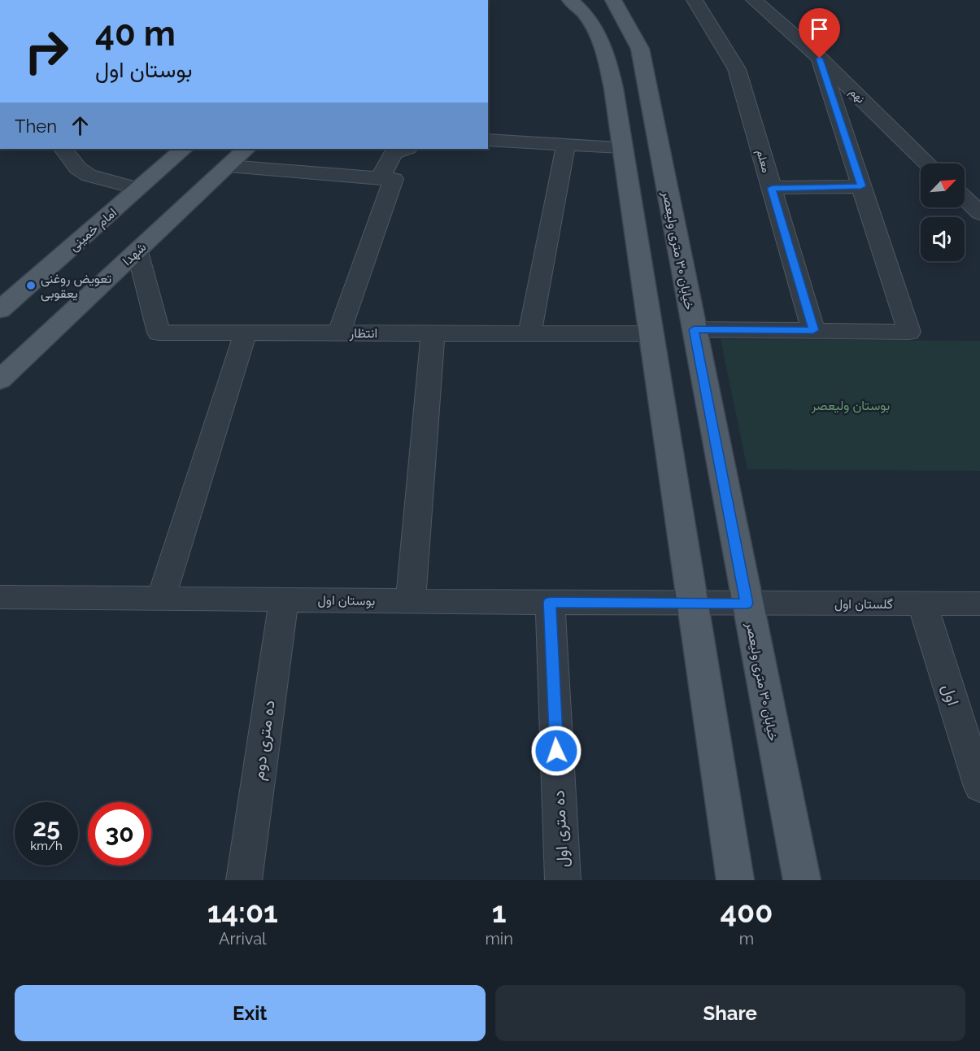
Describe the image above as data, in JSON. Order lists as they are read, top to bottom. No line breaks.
{"streets":{"main road":["امام خمینی","خیابان ۳۰ متری ولیعصر","شهدا"],"street":["نهم","معلم","انتظار","بوستان اول","گلستان اول","اول","ده متری دوم","ده متری اول"]},"crossings":[["خیابان ۳۰ متری ولیعصر","گلستان اول"],["شهدا","انتظار"],["بوستان اول","گلستان اول"],["بوستان اول","ده متری دوم"],["بوستان اول","ده متری اول"],["گلستان اول","اول"]],"parks":["بوستان ولیعصر"],"places":["تعویض روغنی یعقوبی"],"north":"top right","page":{"turn":["40 m","بوستان اول"],"then":"Then","speed":"25 km/h","limit":"30","eta":["14:01","Arrival","1","min","400","m"],"buttons":["Exit","Share"]}}
